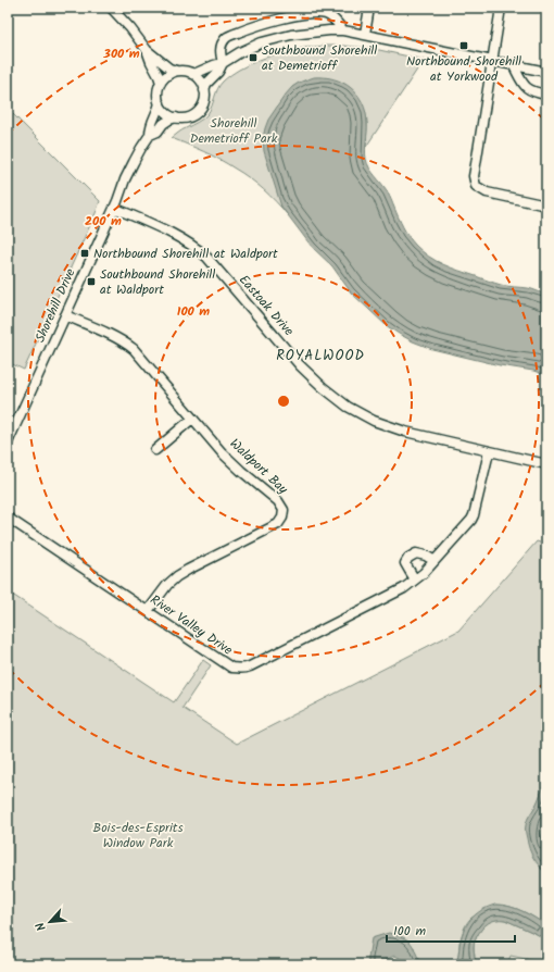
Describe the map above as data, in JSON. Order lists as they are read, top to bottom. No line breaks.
{"streets":{"street":["Shorehill Drive","Eastoak Drive","Waldport Bay","River Valley Drive"]},"crossings":[["Shorehill Drive","Eastoak Drive"],["Shorehill Drive","Waldport Bay"],["Eastoak Drive","River Valley Drive"],["Waldport Bay","River Valley Drive"]],"districts":["ROYALWOOD"],"parks":["Shorehill Demetrioff Park","Bois-des-Esprits Window Park"],"places":{"transit":["Northbound Shorehill at Yorkwood","Southbound Shorehill at Demetrioff","Northbound Shorehill at Waldport","Southbound Shorehill at Waldport"]},"scale_bar":"100 m","north":"bottom left","rings":["300 m","200 m","100 m"]}
